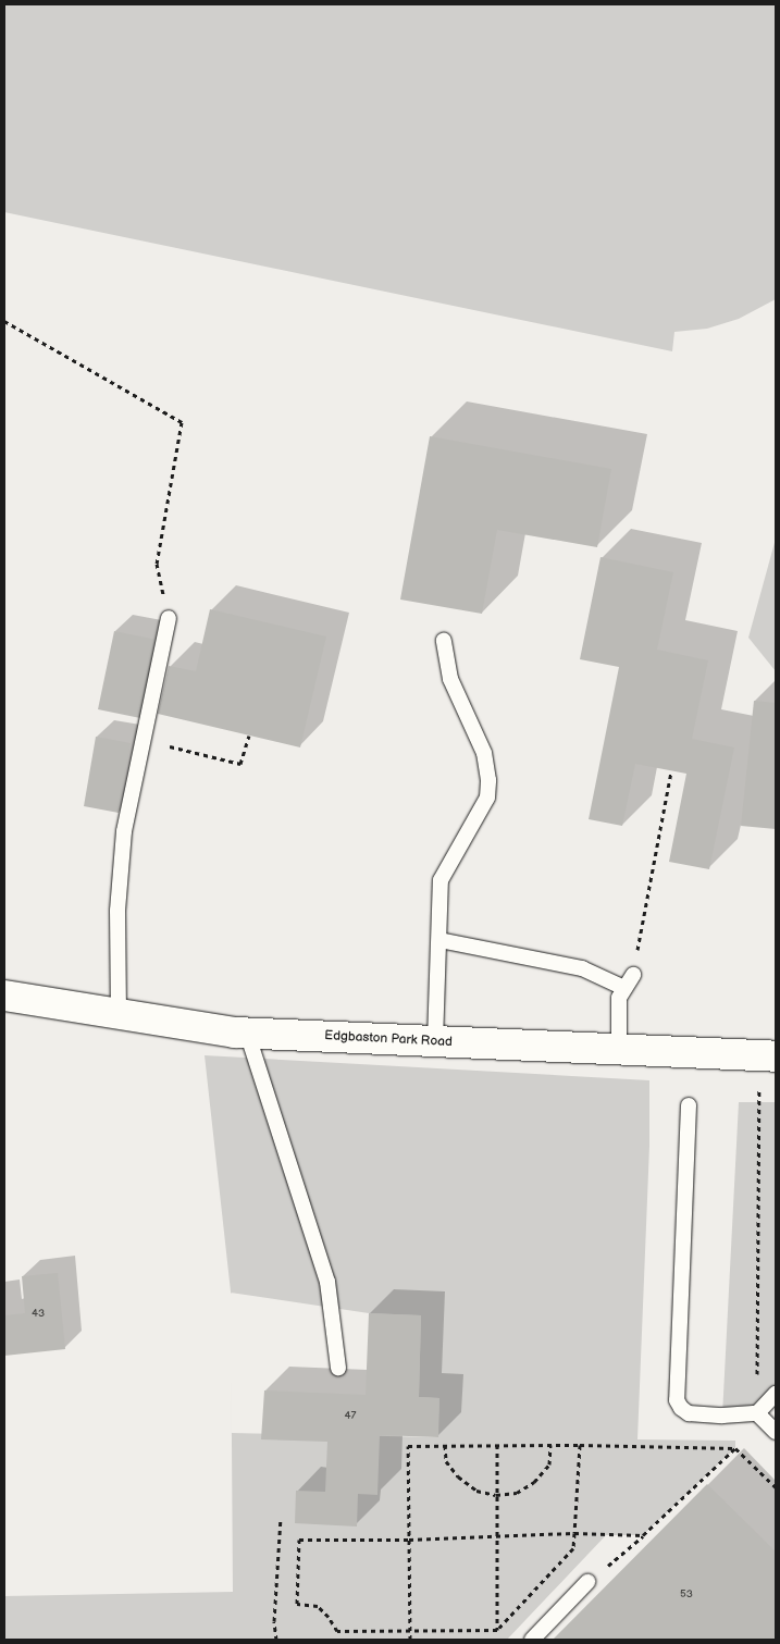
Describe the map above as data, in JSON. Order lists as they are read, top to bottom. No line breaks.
{"streets":{"street":["Edgbaston Park Road"]},"house_numbers":["43","47","53"]}
